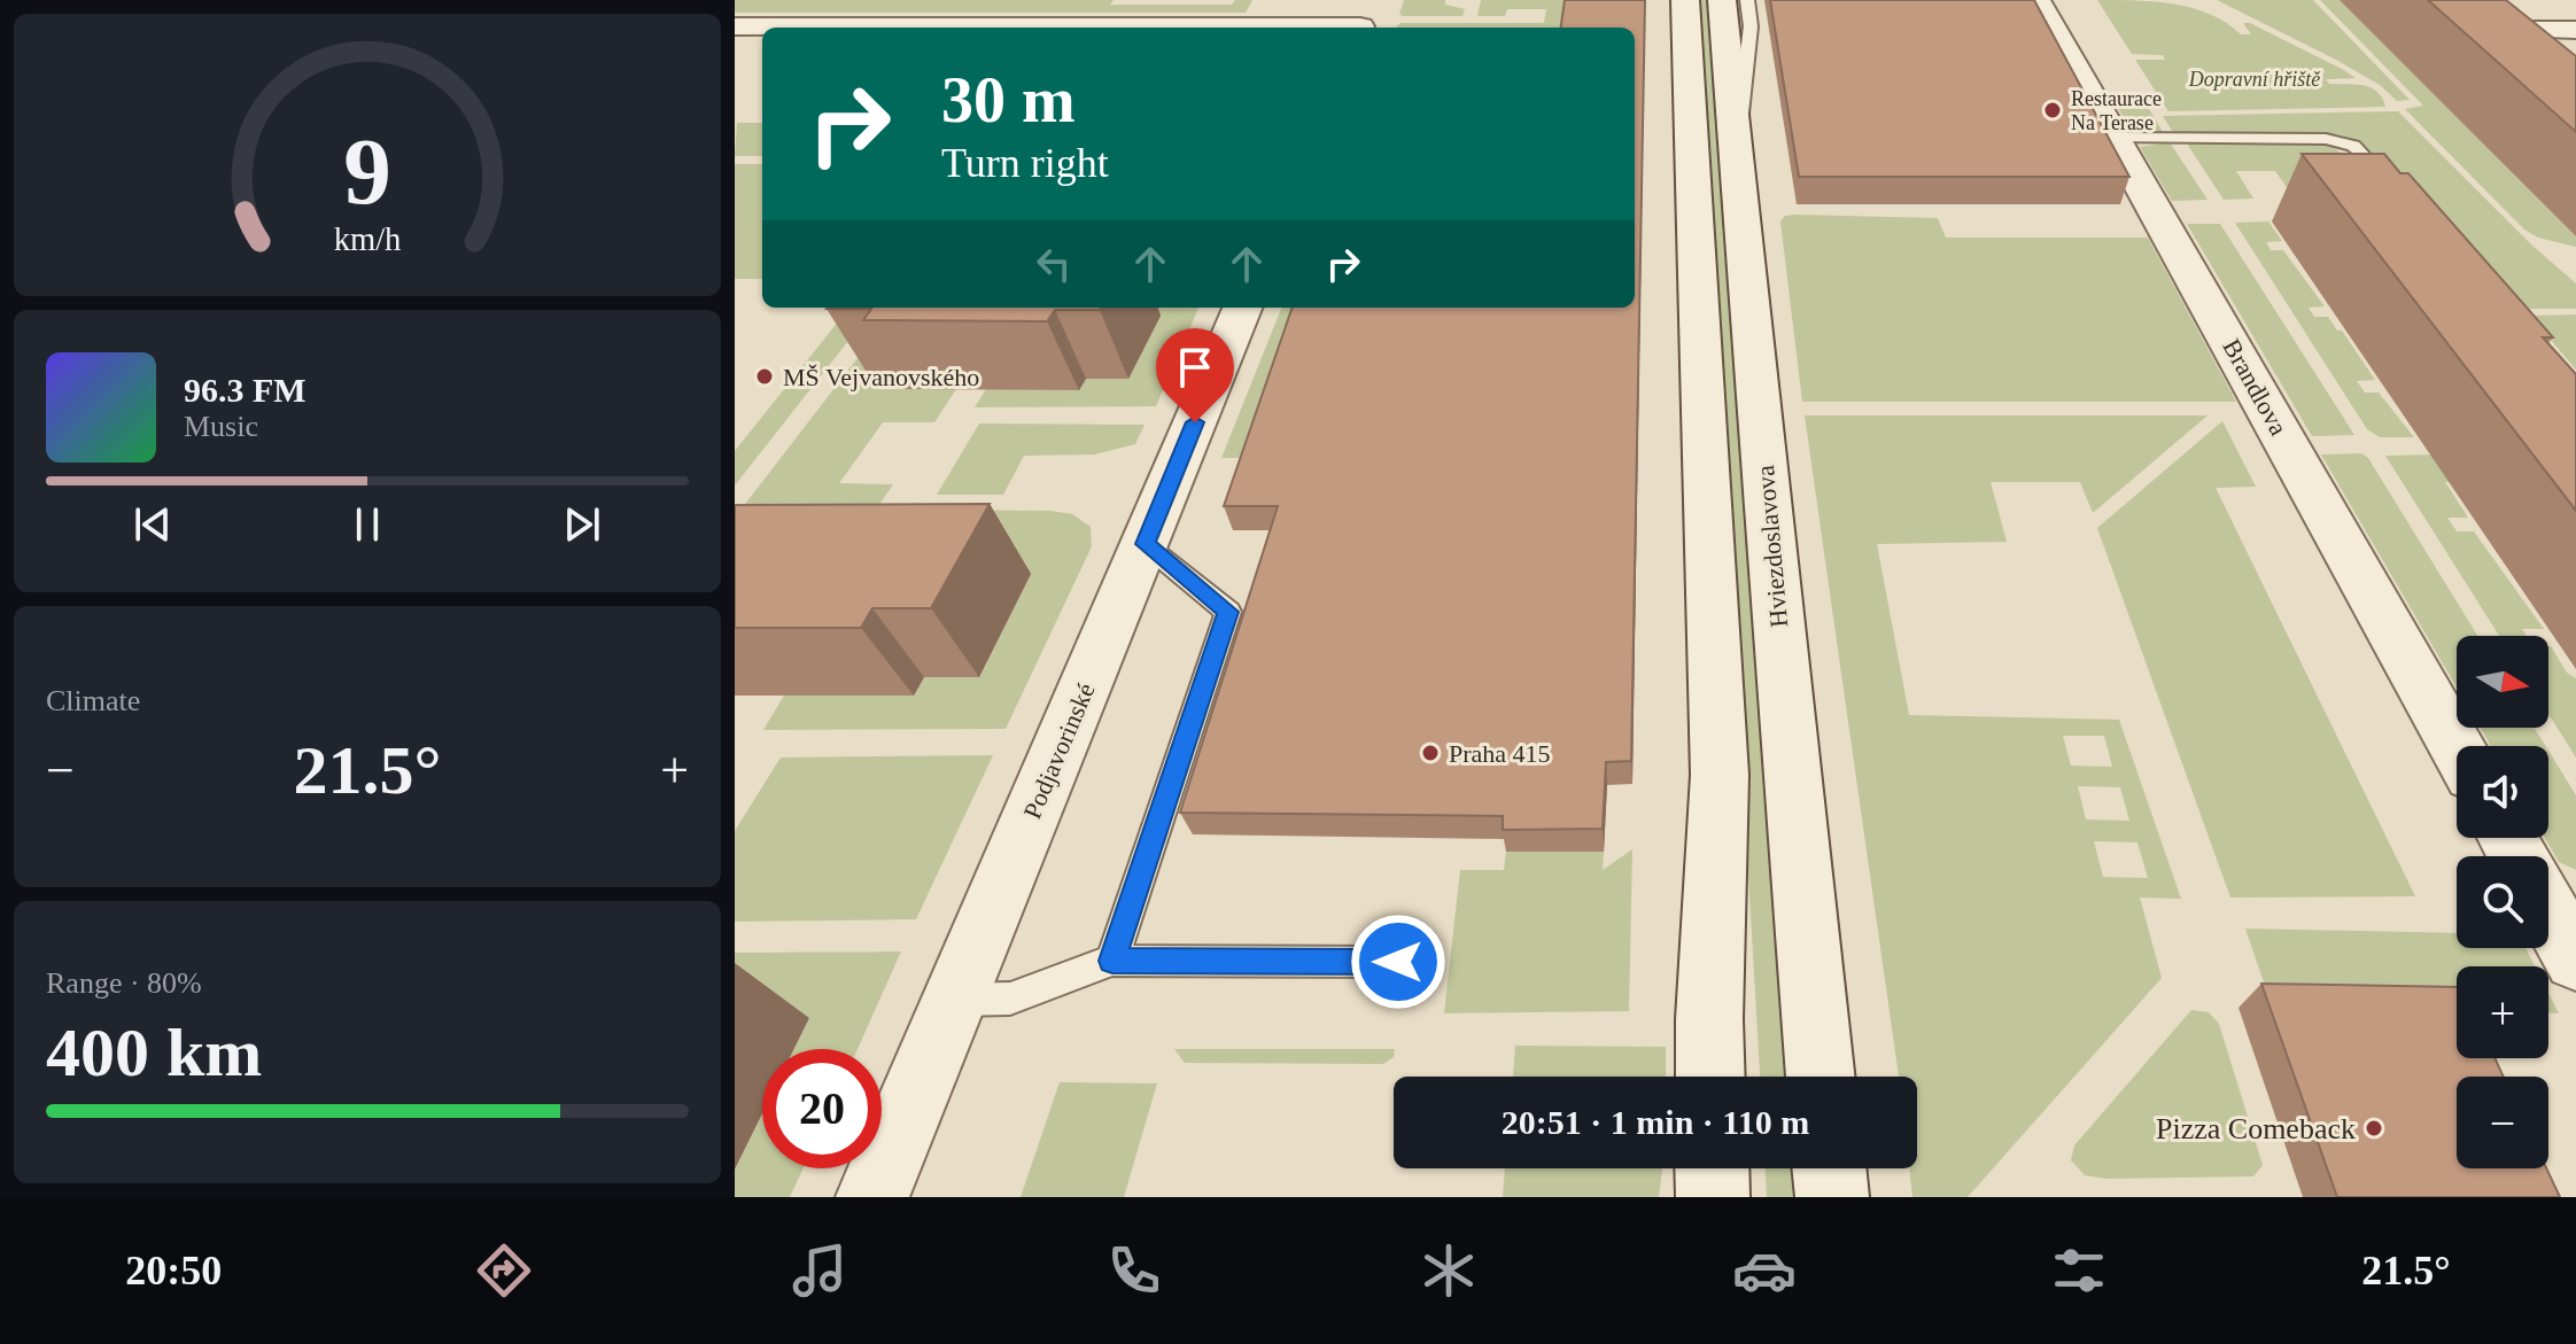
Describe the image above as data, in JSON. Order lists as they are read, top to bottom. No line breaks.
{"streets":{"street":["Brandlova","Hviezdoslavova","Podjavorinské"]},"parks":["Dopravní hřiště"],"places":["Restaurace Na Terase","MŠ Vejvanovského","Praha 415","Pizza Comeback"],"north":"right","page":{"turn":["30 m","Turn right"],"song":["96.3 FM","Music"],"tile":["Climate",["Range · 80%","400 km"]],"map_buttons":["+","−"],"heat":["−","21.5°","+"],"limit":"20","trip":"20:51 · 1 min · 110 m","tabs":["20:50","21.5°"],"gauge":["9","km/h"]}}
